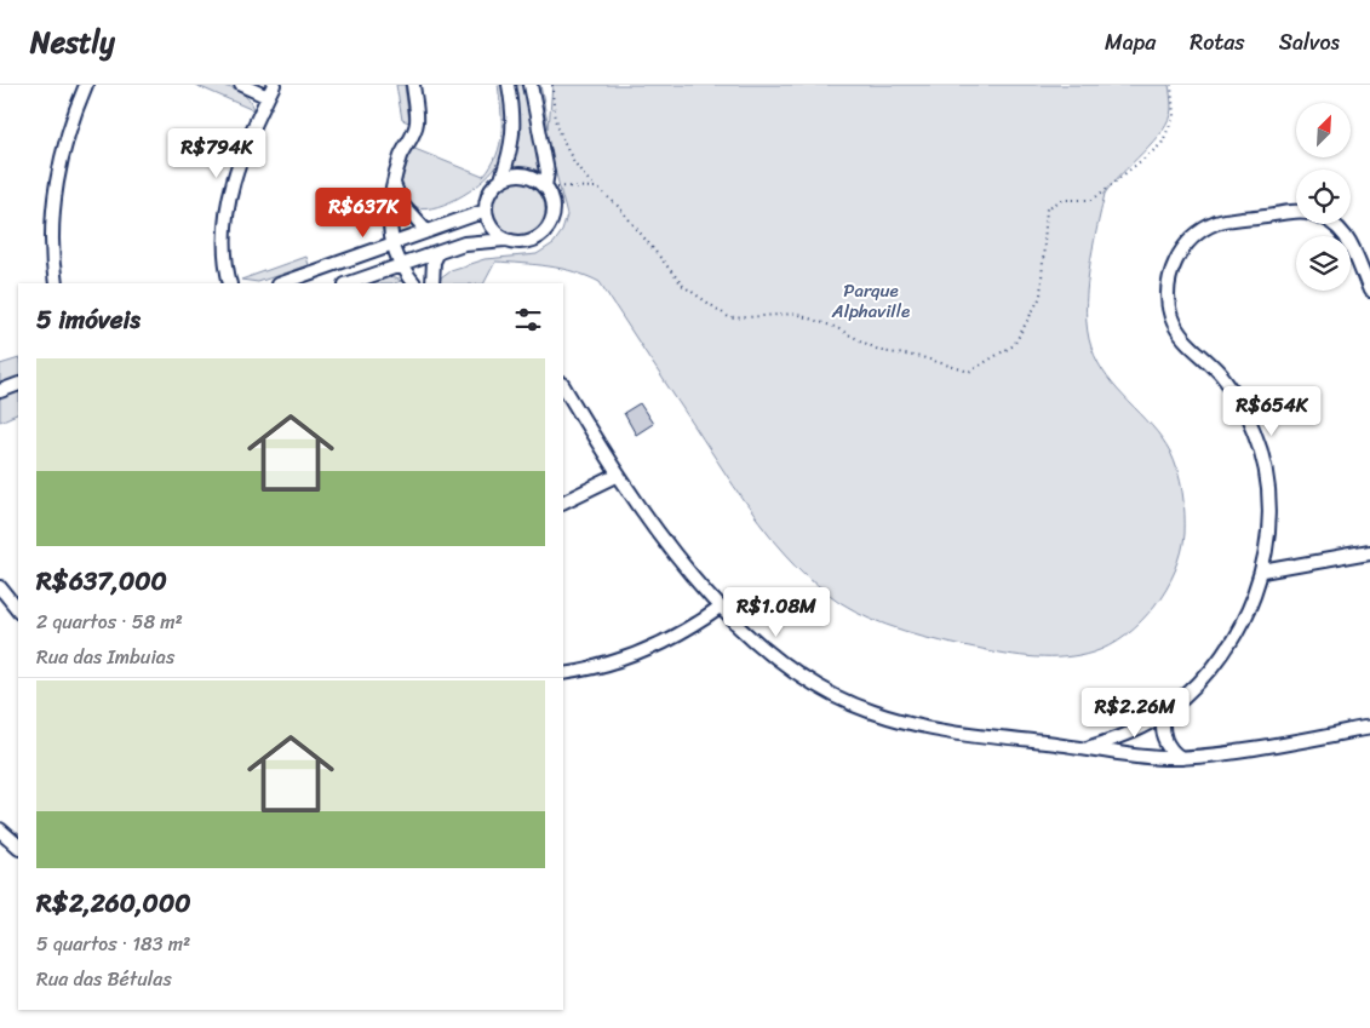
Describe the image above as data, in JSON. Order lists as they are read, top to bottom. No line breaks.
{"parks":["Parque Alphaville"],"north":"top right","page":{"header":"Nestly","nav":["Mapa","Rotas","Salvos"],"price":["R$794K","R$637K","R$654K","R$1.08M","R$2.26M"],"heading":"5 imóveis","list":[{"name":"R$637,000","note":"2 quartos · 58 m² · Rua das Imbuias"},{"name":"R$2,260,000","note":"5 quartos · 183 m² · Rua das Bétulas"}]}}
